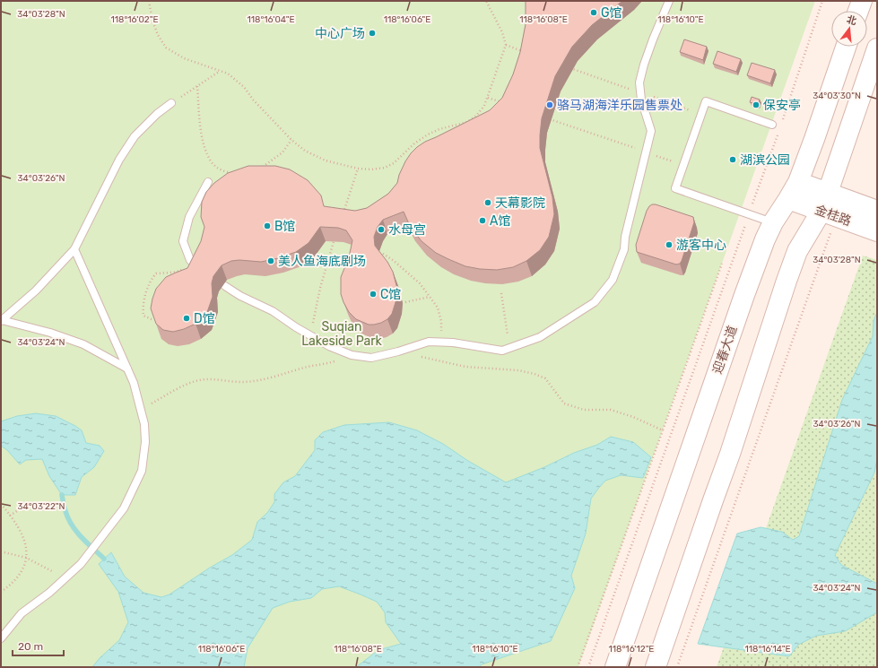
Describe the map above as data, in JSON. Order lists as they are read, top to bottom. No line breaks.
{"streets":{"main road":["金桂路","迎春大道"]},"crossings":[["金桂路","迎春大道"]],"parks":["Suqian Lakeside Park"],"places":["G馆","中心广场","骆马湖海洋乐园售票处","保安亭","湖滨公园","天幕影院","A馆","B馆","水母宫","游客中心","美人鱼海底剧场","C馆","D馆"],"scale_bar":"20 m","north":"top","coordinates":["34°03'28\"N","118°16'02\"E","118°16'04\"E","118°16'06\"E","118°16'08\"E","118°16'10\"E","34°03'30\"N","34°03'26\"N","34°03'24\"N","34°03'22\"N","118°16'12\"E","118°16'14\"E"]}
